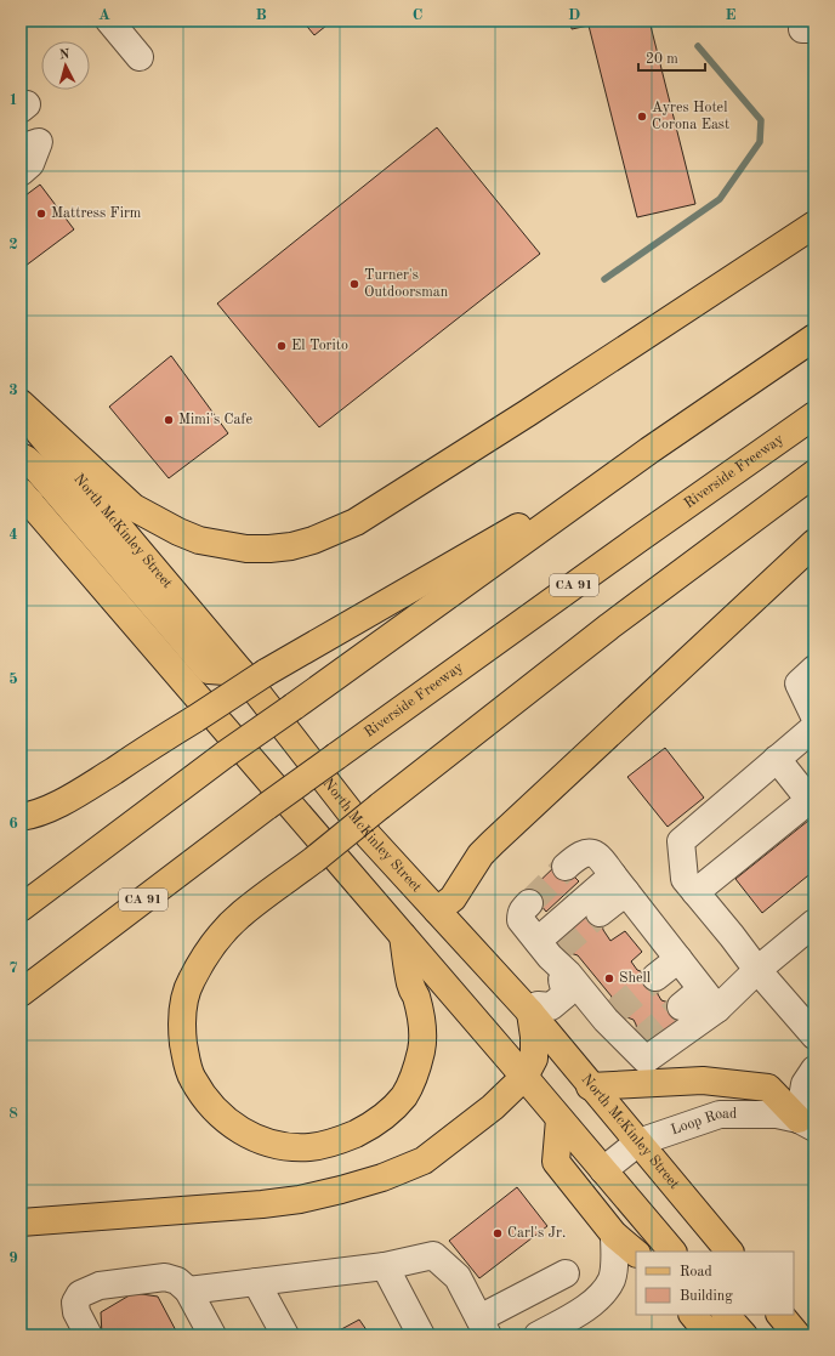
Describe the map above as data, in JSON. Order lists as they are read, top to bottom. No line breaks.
{"streets":{"main road":["Riverside Freeway","North McKinley Street","CA 91"],"street":["Loop Road"]},"crossings":[["North McKinley Street","Loop Road"]],"places":["Ayres Hotel Corona East","Mattress Firm","Turner's Outdoorsman","El Torito","Mimi's Cafe","Shell","Carl's Jr."],"legend":["Road","Building"],"scale_bar":"20 m","north":"top","grid":{"columns":["A","B","C","D","E"],"rows":["1","2","3","4","5","6","7","8","9"]}}
